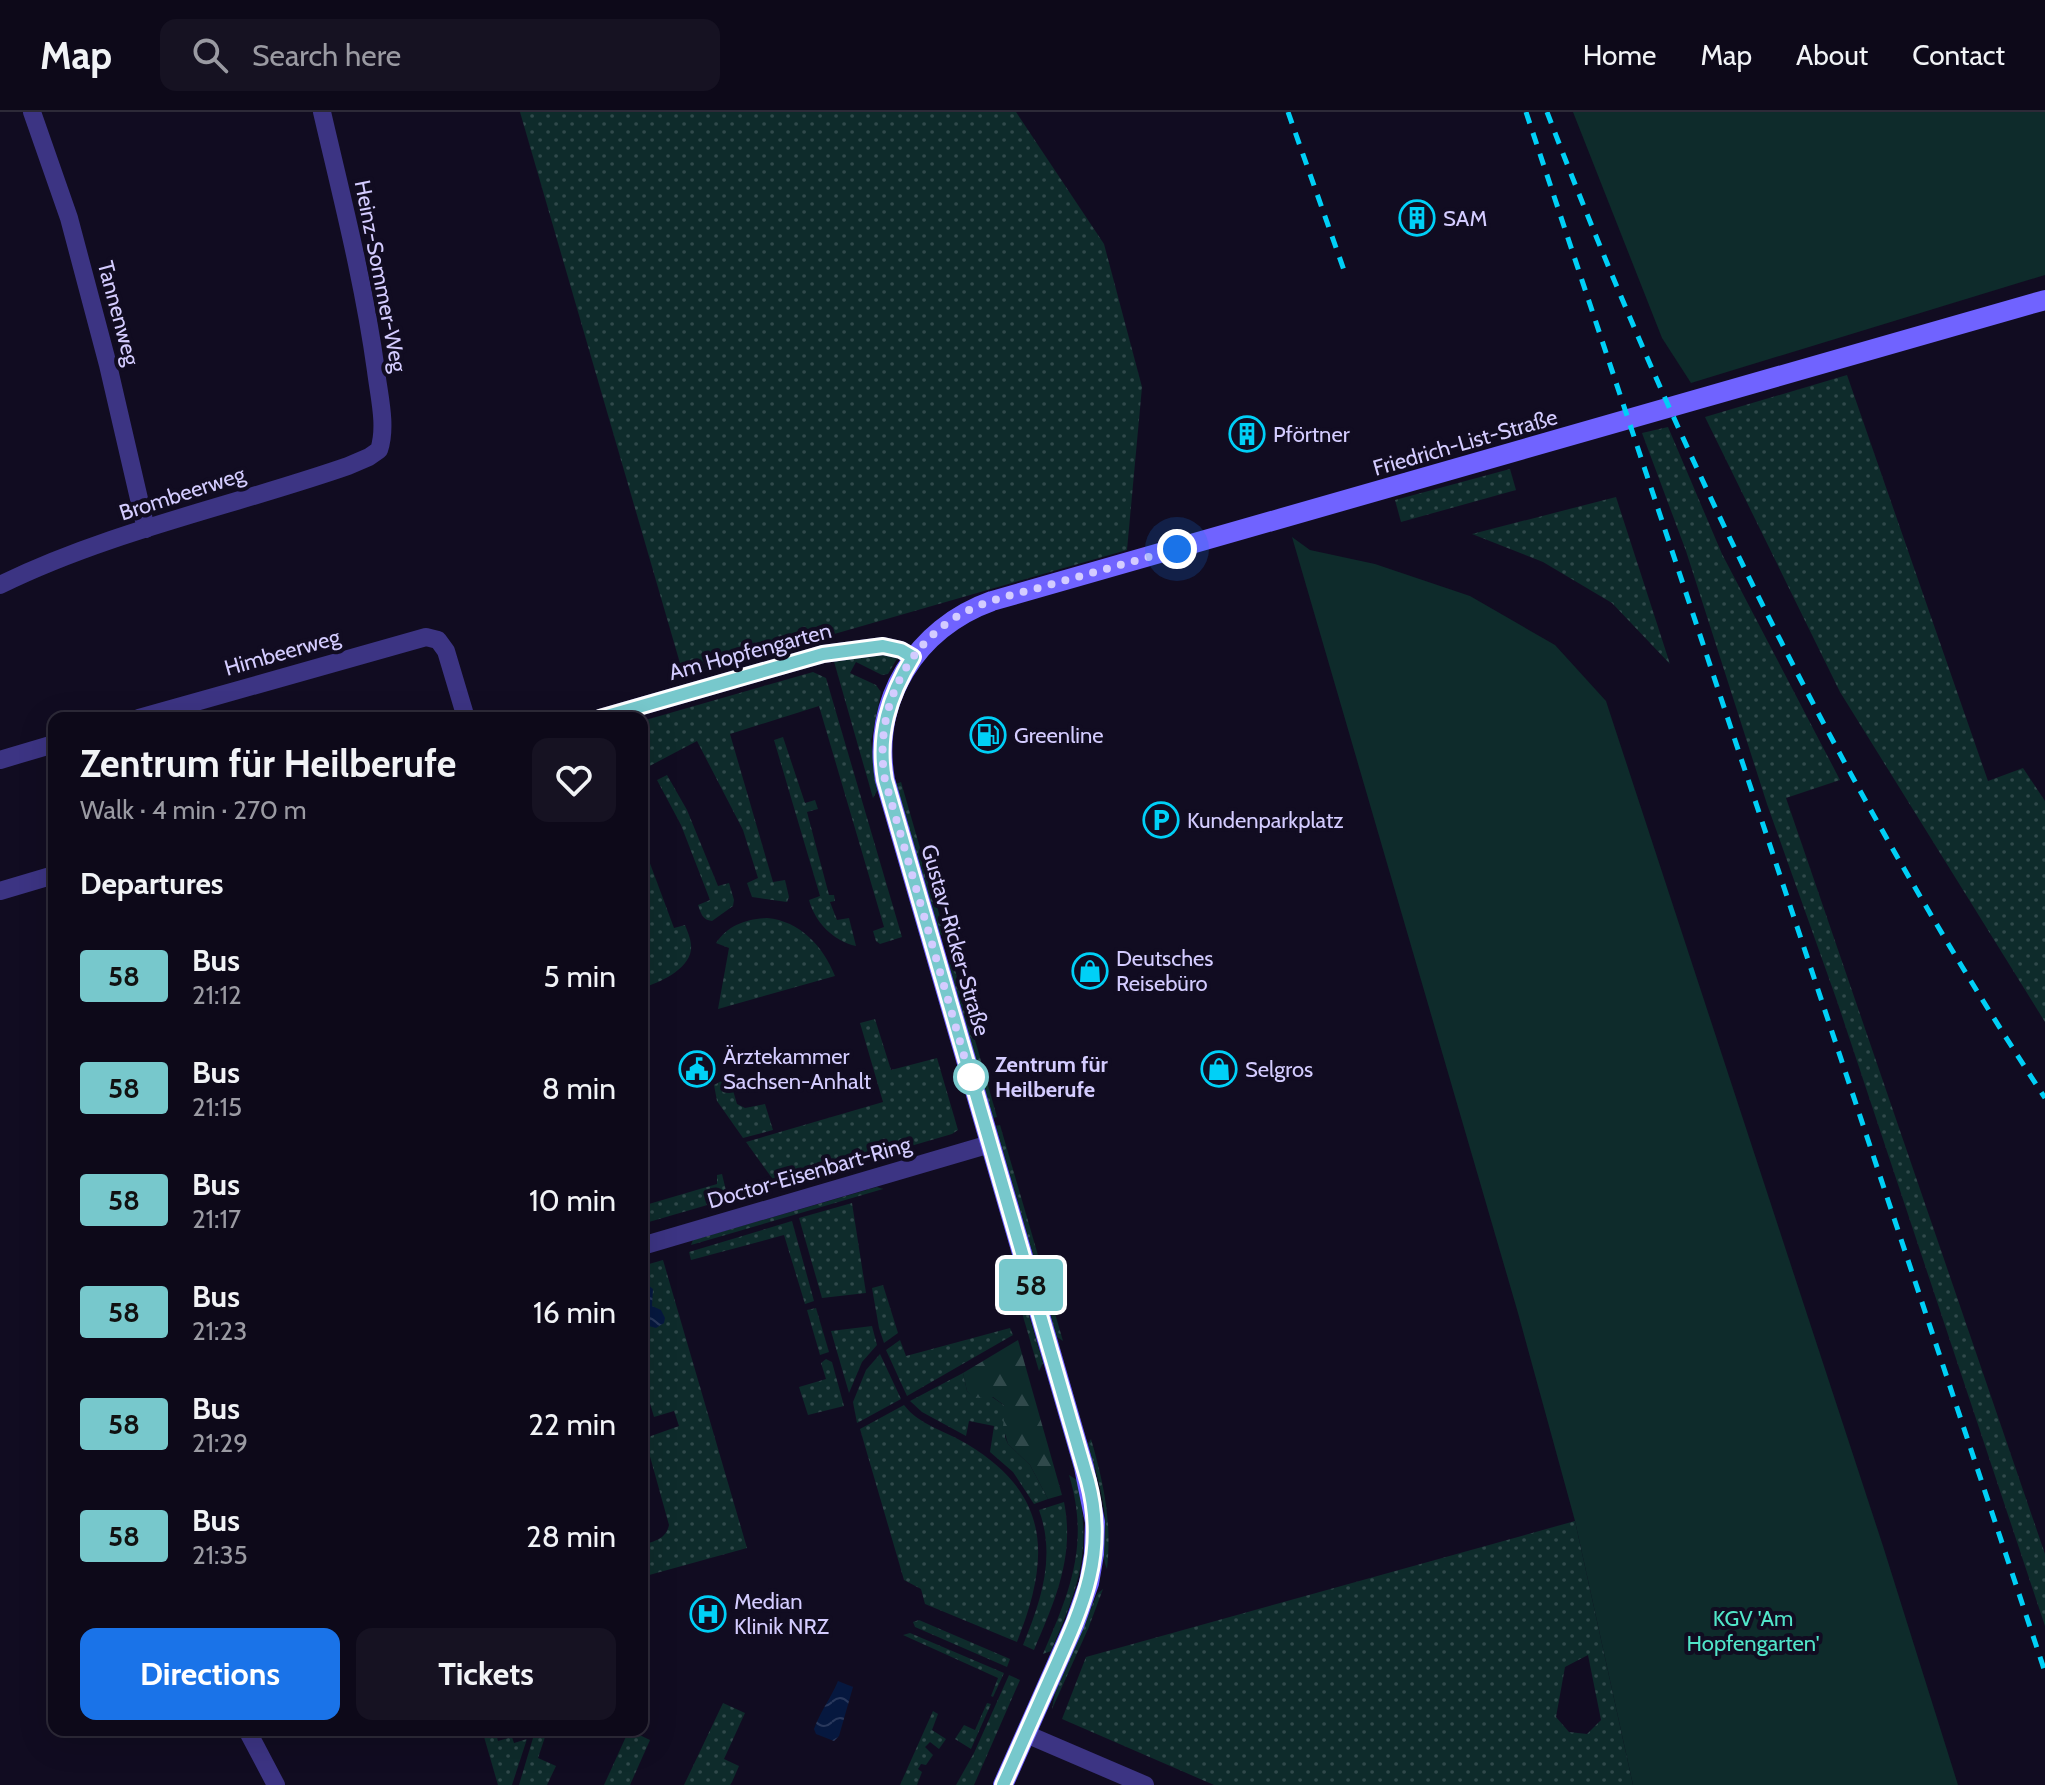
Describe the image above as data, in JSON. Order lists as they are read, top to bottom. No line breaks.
{"streets":{"street":["Heinz-Sommer-Weg","Tannenweg","Friedrich-List-Straße","Brombeerweg","Am Hopfengarten","Himbeerweg","Gustav-Ricker-Straße","Doctor-Eisenbart-Ring"]},"crossings":[["Heinz-Sommer-Weg","Brombeerweg"],["Tannenweg","Brombeerweg"],["Friedrich-List-Straße","Am Hopfengarten"],["Friedrich-List-Straße","Gustav-Ricker-Straße"],["Am Hopfengarten","Gustav-Ricker-Straße"],["Gustav-Ricker-Straße","Doctor-Eisenbart-Ring"]],"parks":["KGV 'Am Hopfengarten'"],"places":{"building":["SAM","Pförtner"],"fuel station":["Greenline"],"parking":["Kundenparkplatz"],"shop":["Deutsches Reisebüro","Selgros"],"public building":["Ärztekammer Sachsen-Anhalt"],"other":["Zentrum für Heilberufe"],"hospital":["Median Klinik NRZ"]},"lines":["bus line 58"],"page":{"header":"Map","search":"Search here","nav":["Home","Map","About","Contact"],"on_map":"58","heading":[["Zentrum für Heilberufe","Walk · 4 min · 270 m"],"Departures"],"list":[{"mark":"58","name":"Bus","note":"21:12","value":"5 min"},{"mark":"58","name":"Bus","note":"21:15","value":"8 min"},{"mark":"58","name":"Bus","note":"21:17","value":"10 min"},{"mark":"58","name":"Bus","note":"21:23","value":"16 min"},{"mark":"58","name":"Bus","note":"21:29","value":"22 min"},{"mark":"58","name":"Bus","note":"21:35","value":"28 min"}],"buttons":["Directions","Tickets"]}}
